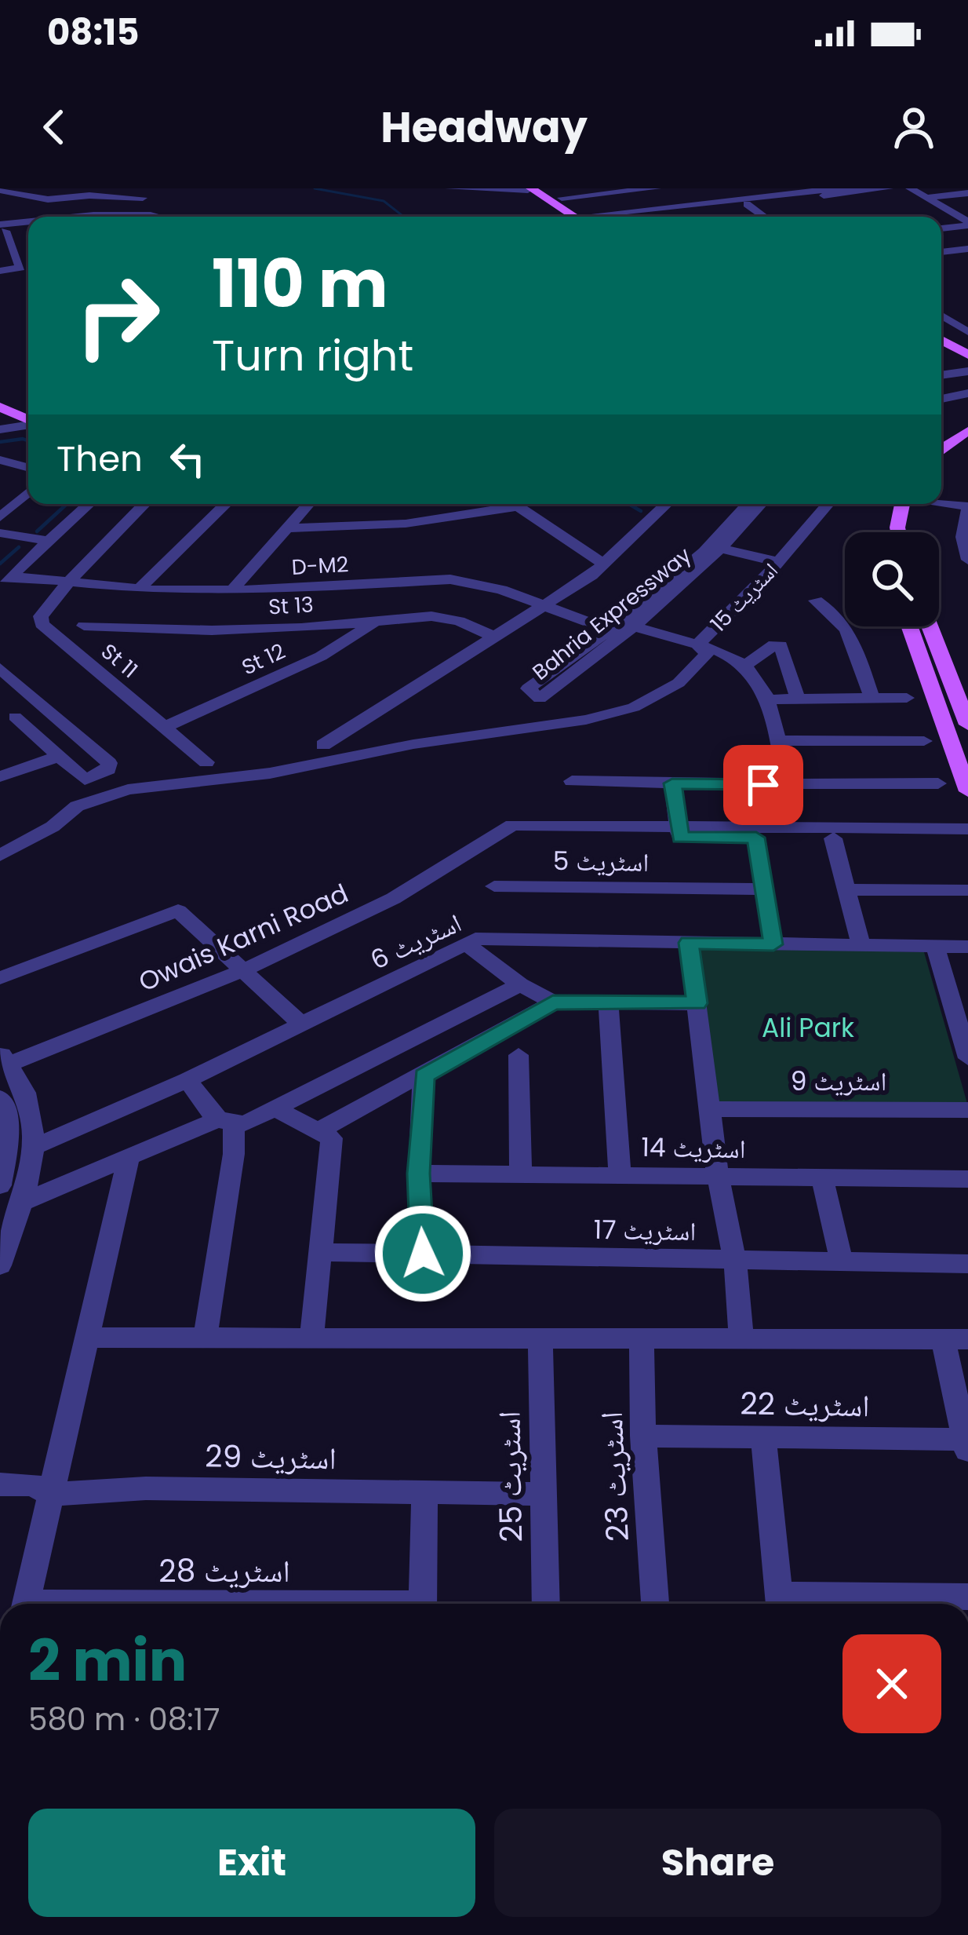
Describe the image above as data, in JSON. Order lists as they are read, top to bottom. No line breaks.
{"streets":{"street":["D-M2","اسٹریٹ 15","St 13","Bahria Expressway","St 12","St 11","اسٹریٹ 5","Owais Karni Road","اسٹریٹ 6","اسٹریٹ 9","اسٹریٹ 14","اسٹریٹ 17","اسٹریٹ 22","اسٹریٹ 29","اسٹریٹ 25","اسٹریٹ 23"]},"crossings":[["D-M2","اسٹریٹ 15"],["D-M2","Bahria Expressway"],["D-M2","St 11"],["St 13","St 12"],["St 12","St 11"],["اسٹریٹ 22","اسٹریٹ 23"],["اسٹریٹ 29","اسٹریٹ 25"]],"parks":["Ali Park"],"page":{"status":"08:15","header":"Headway","turn":["110 m","Turn right"],"then":"Then","heading":["2 min","580 m · 08:17"],"buttons":["Exit","Share"]}}
